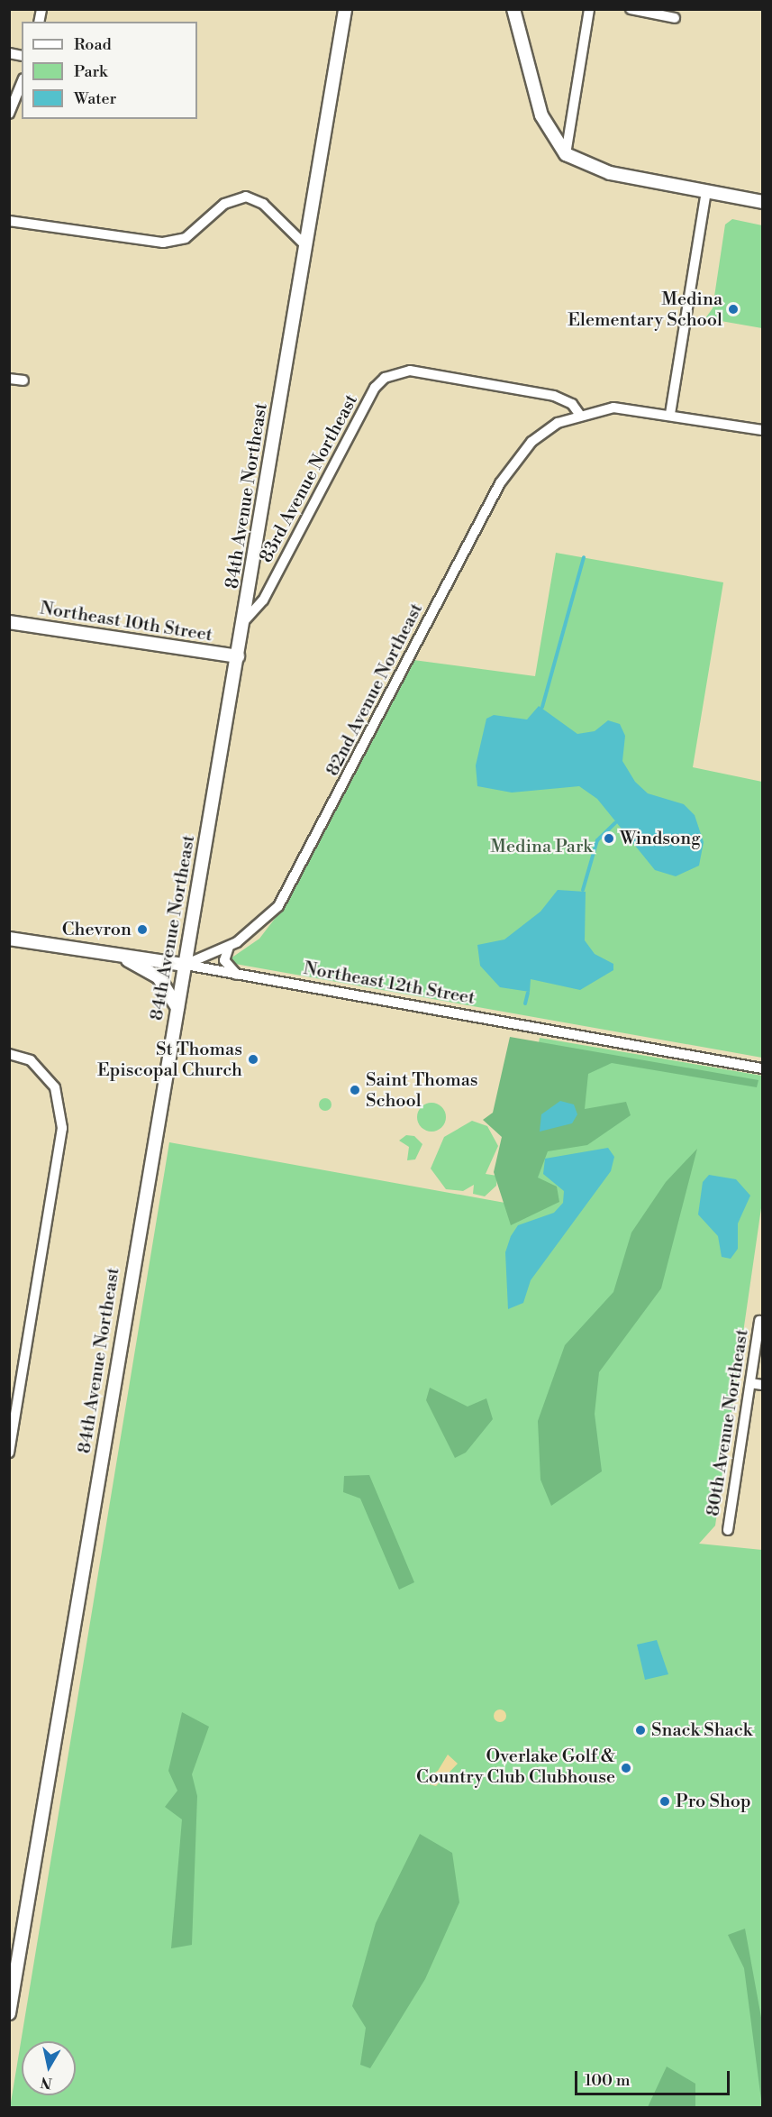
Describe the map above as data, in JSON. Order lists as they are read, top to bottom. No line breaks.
{"streets":{"main road":["84th Avenue Northeast","Northeast 10th Street","Northeast 12th Street"],"street":["83rd Avenue Northeast","82nd Avenue Northeast","80th Avenue Northeast"]},"crossings":[["83rd Avenue Northeast","84th Avenue Northeast"],["83rd Avenue Northeast","82nd Avenue Northeast"],["84th Avenue Northeast","Northeast 10th Street"],["84th Avenue Northeast","82nd Avenue Northeast"],["84th Avenue Northeast","Northeast 12th Street"],["82nd Avenue Northeast","Northeast 12th Street"]],"parks":["Medina Park"],"places":["Medina Elementary School","Windsong","Chevron","St Thomas Episcopal Church","Saint Thomas School","Snack Shack","Overlake Golf & Country Club Clubhouse","Pro Shop"],"legend":["Road","Park","Water"],"scale_bar":"100 m","north":"bottom"}
